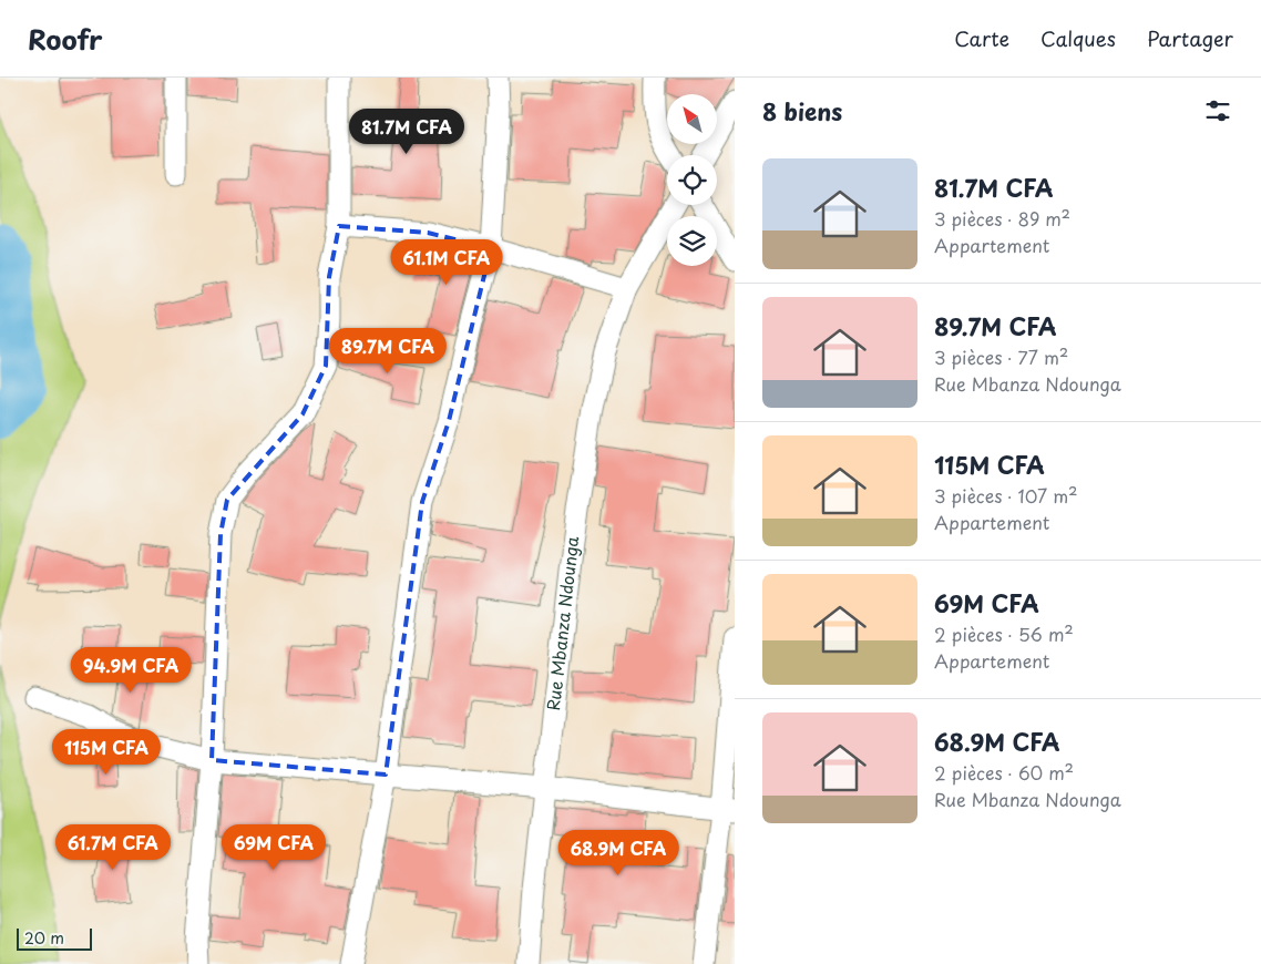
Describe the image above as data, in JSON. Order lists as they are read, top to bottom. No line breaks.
{"streets":{"street":["Rue Mbanza Ndounga"]},"scale_bar":"20 m","north":"top left","page":{"header":"Roofr","nav":["Carte","Calques","Partager"],"heading":"8 biens","price":["81.7M CFA","61.1M CFA","89.7M CFA","94.9M CFA","115M CFA","61.7M CFA","69M CFA","68.9M CFA"],"list":[{"name":"81.7M CFA","note":"3 pièces · 89 m² · Appartement"},{"name":"89.7M CFA","note":"3 pièces · 77 m² · Rue Mbanza Ndounga"},{"name":"115M CFA","note":"3 pièces · 107 m² · Appartement"},{"name":"69M CFA","note":"2 pièces · 56 m² · Appartement"},{"name":"68.9M CFA","note":"2 pièces · 60 m² · Rue Mbanza Ndounga"}],"scale":"20 m"}}
